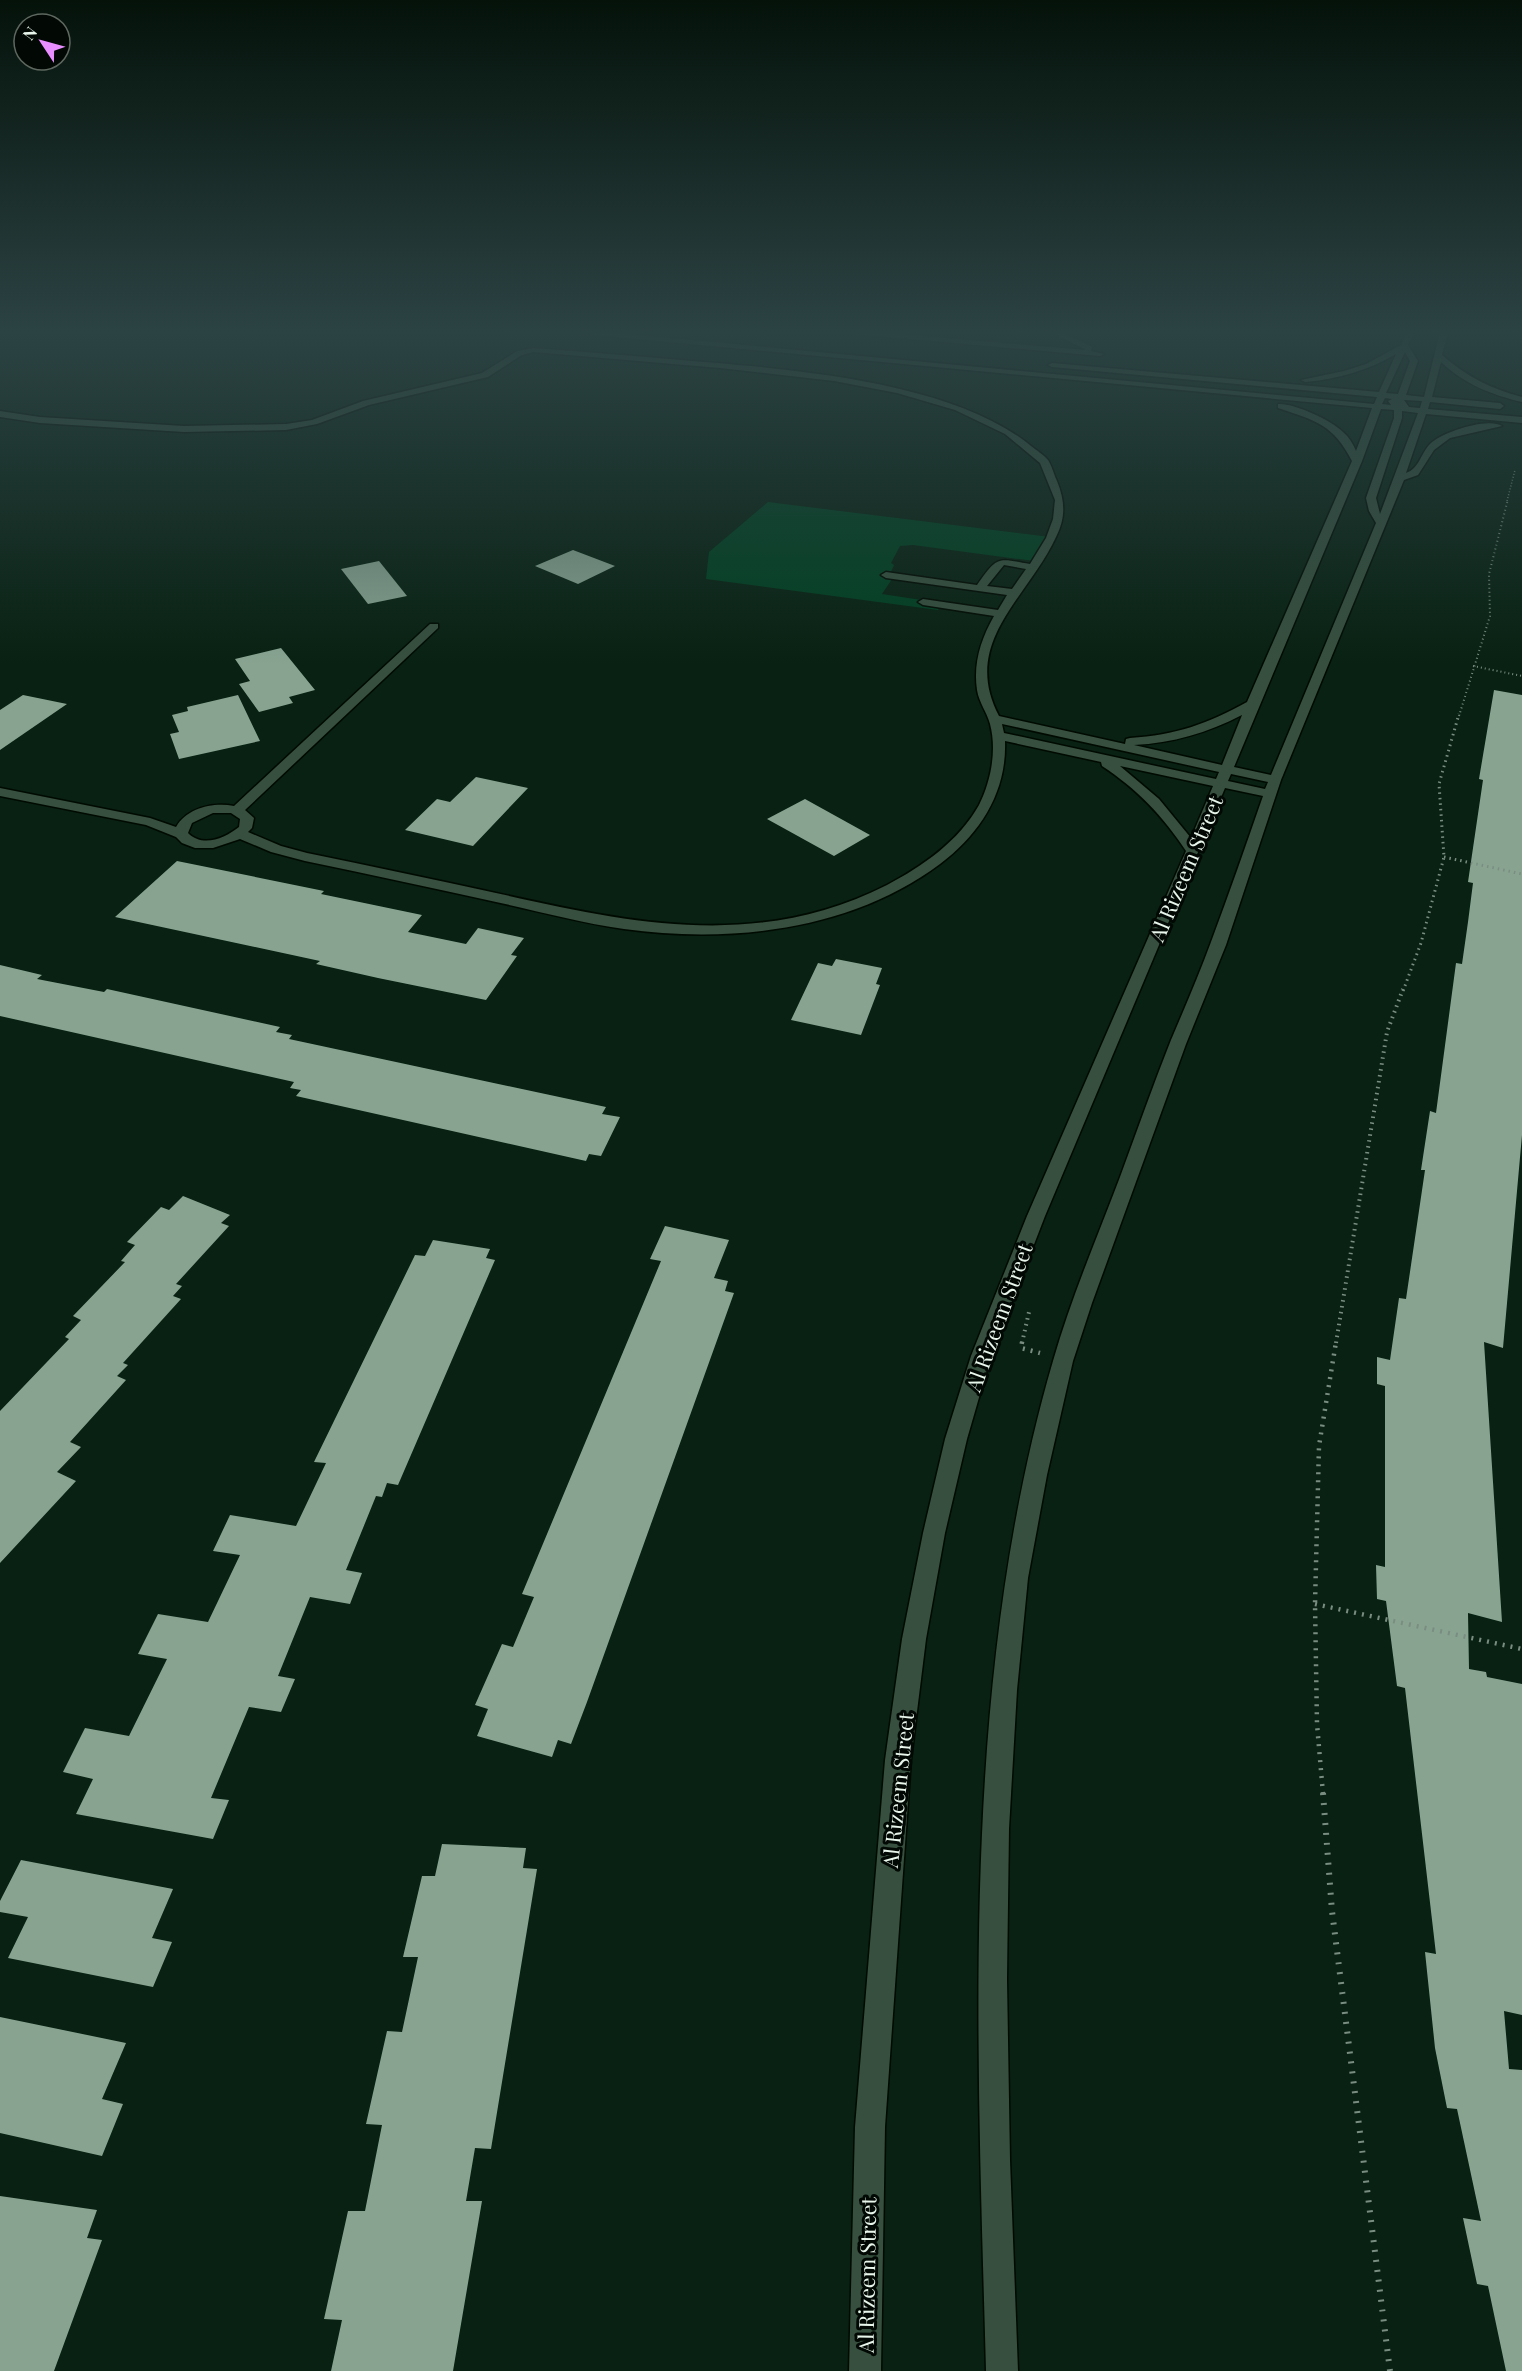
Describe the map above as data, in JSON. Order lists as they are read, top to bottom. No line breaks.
{"streets":{"street":["Al Rizeem Street"]},"north":"top left"}
